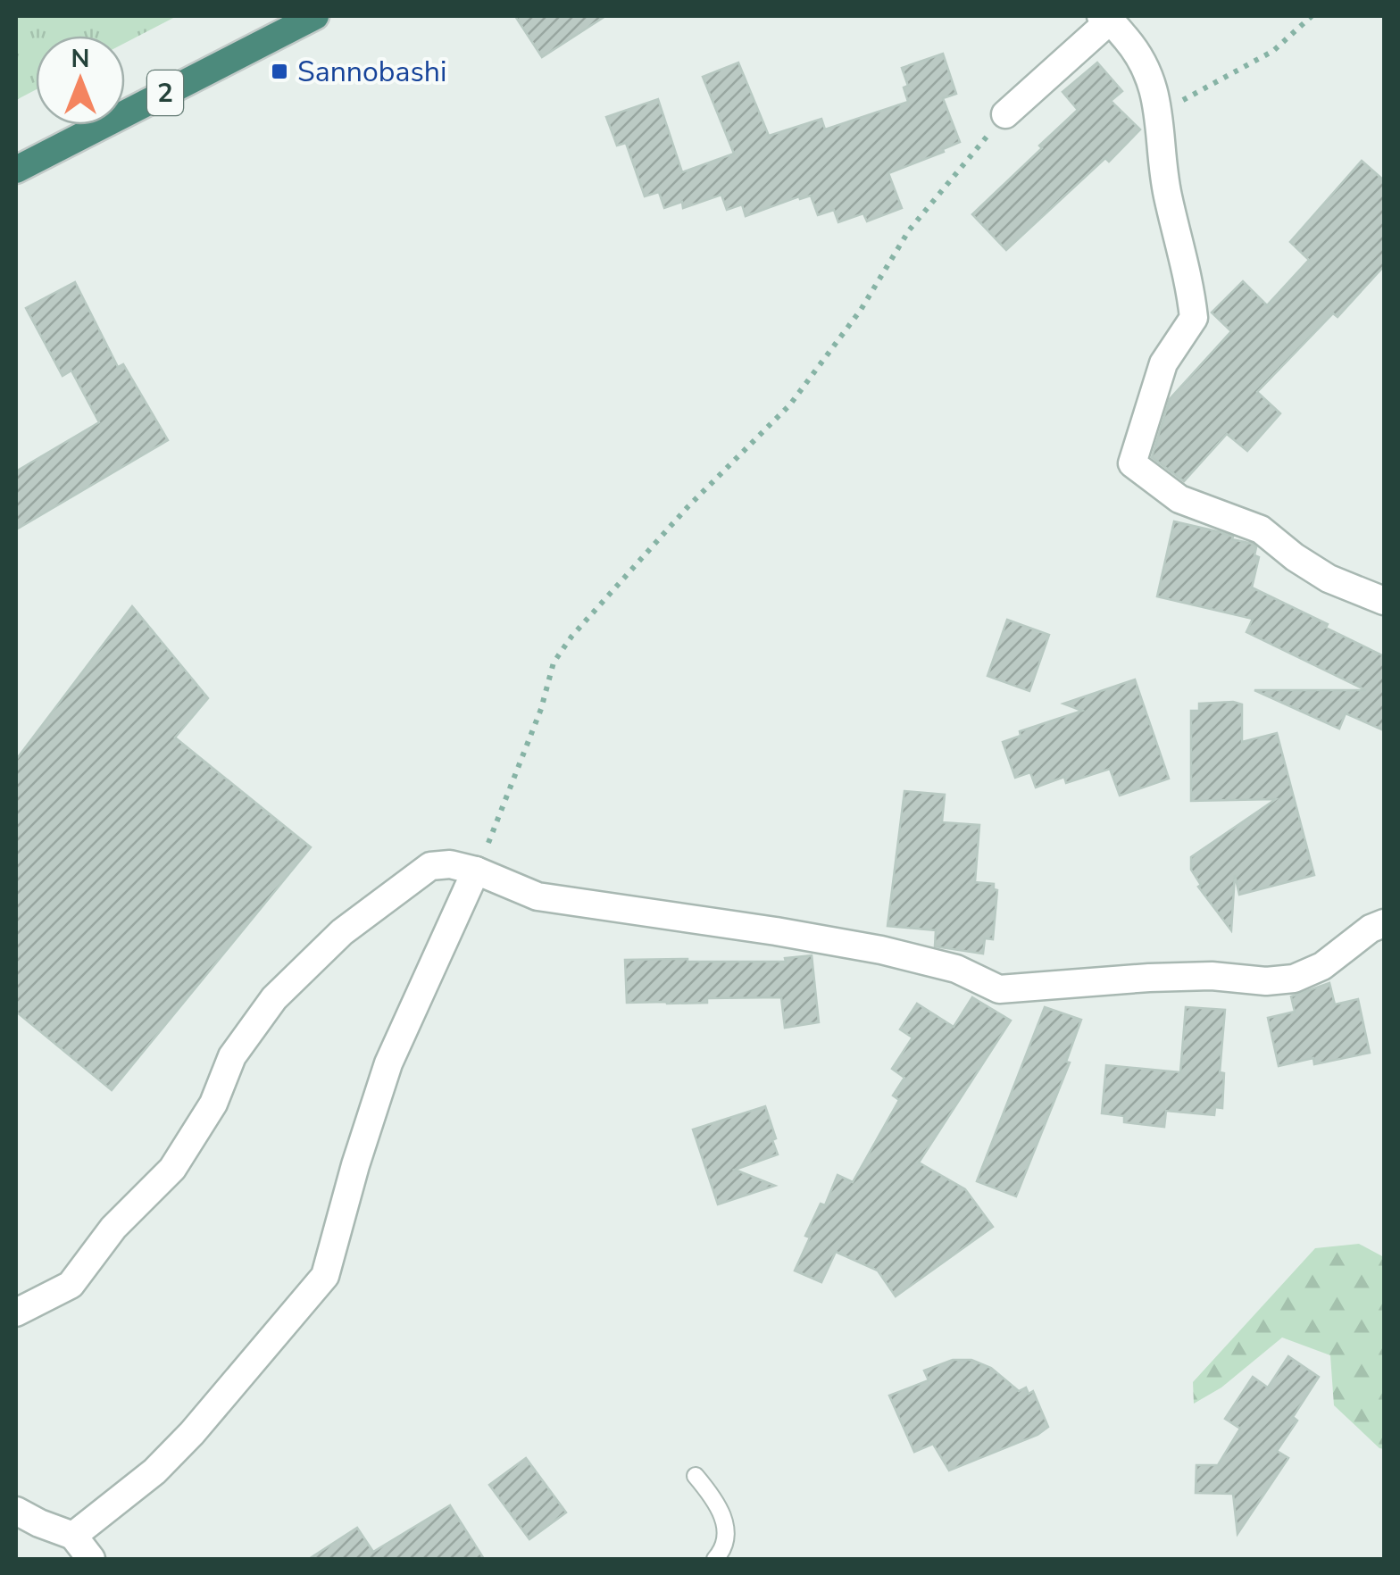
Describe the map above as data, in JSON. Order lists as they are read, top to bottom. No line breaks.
{"streets":{"highway":["2"]},"places":{"transit":["Sannobashi"]},"north":"top"}
